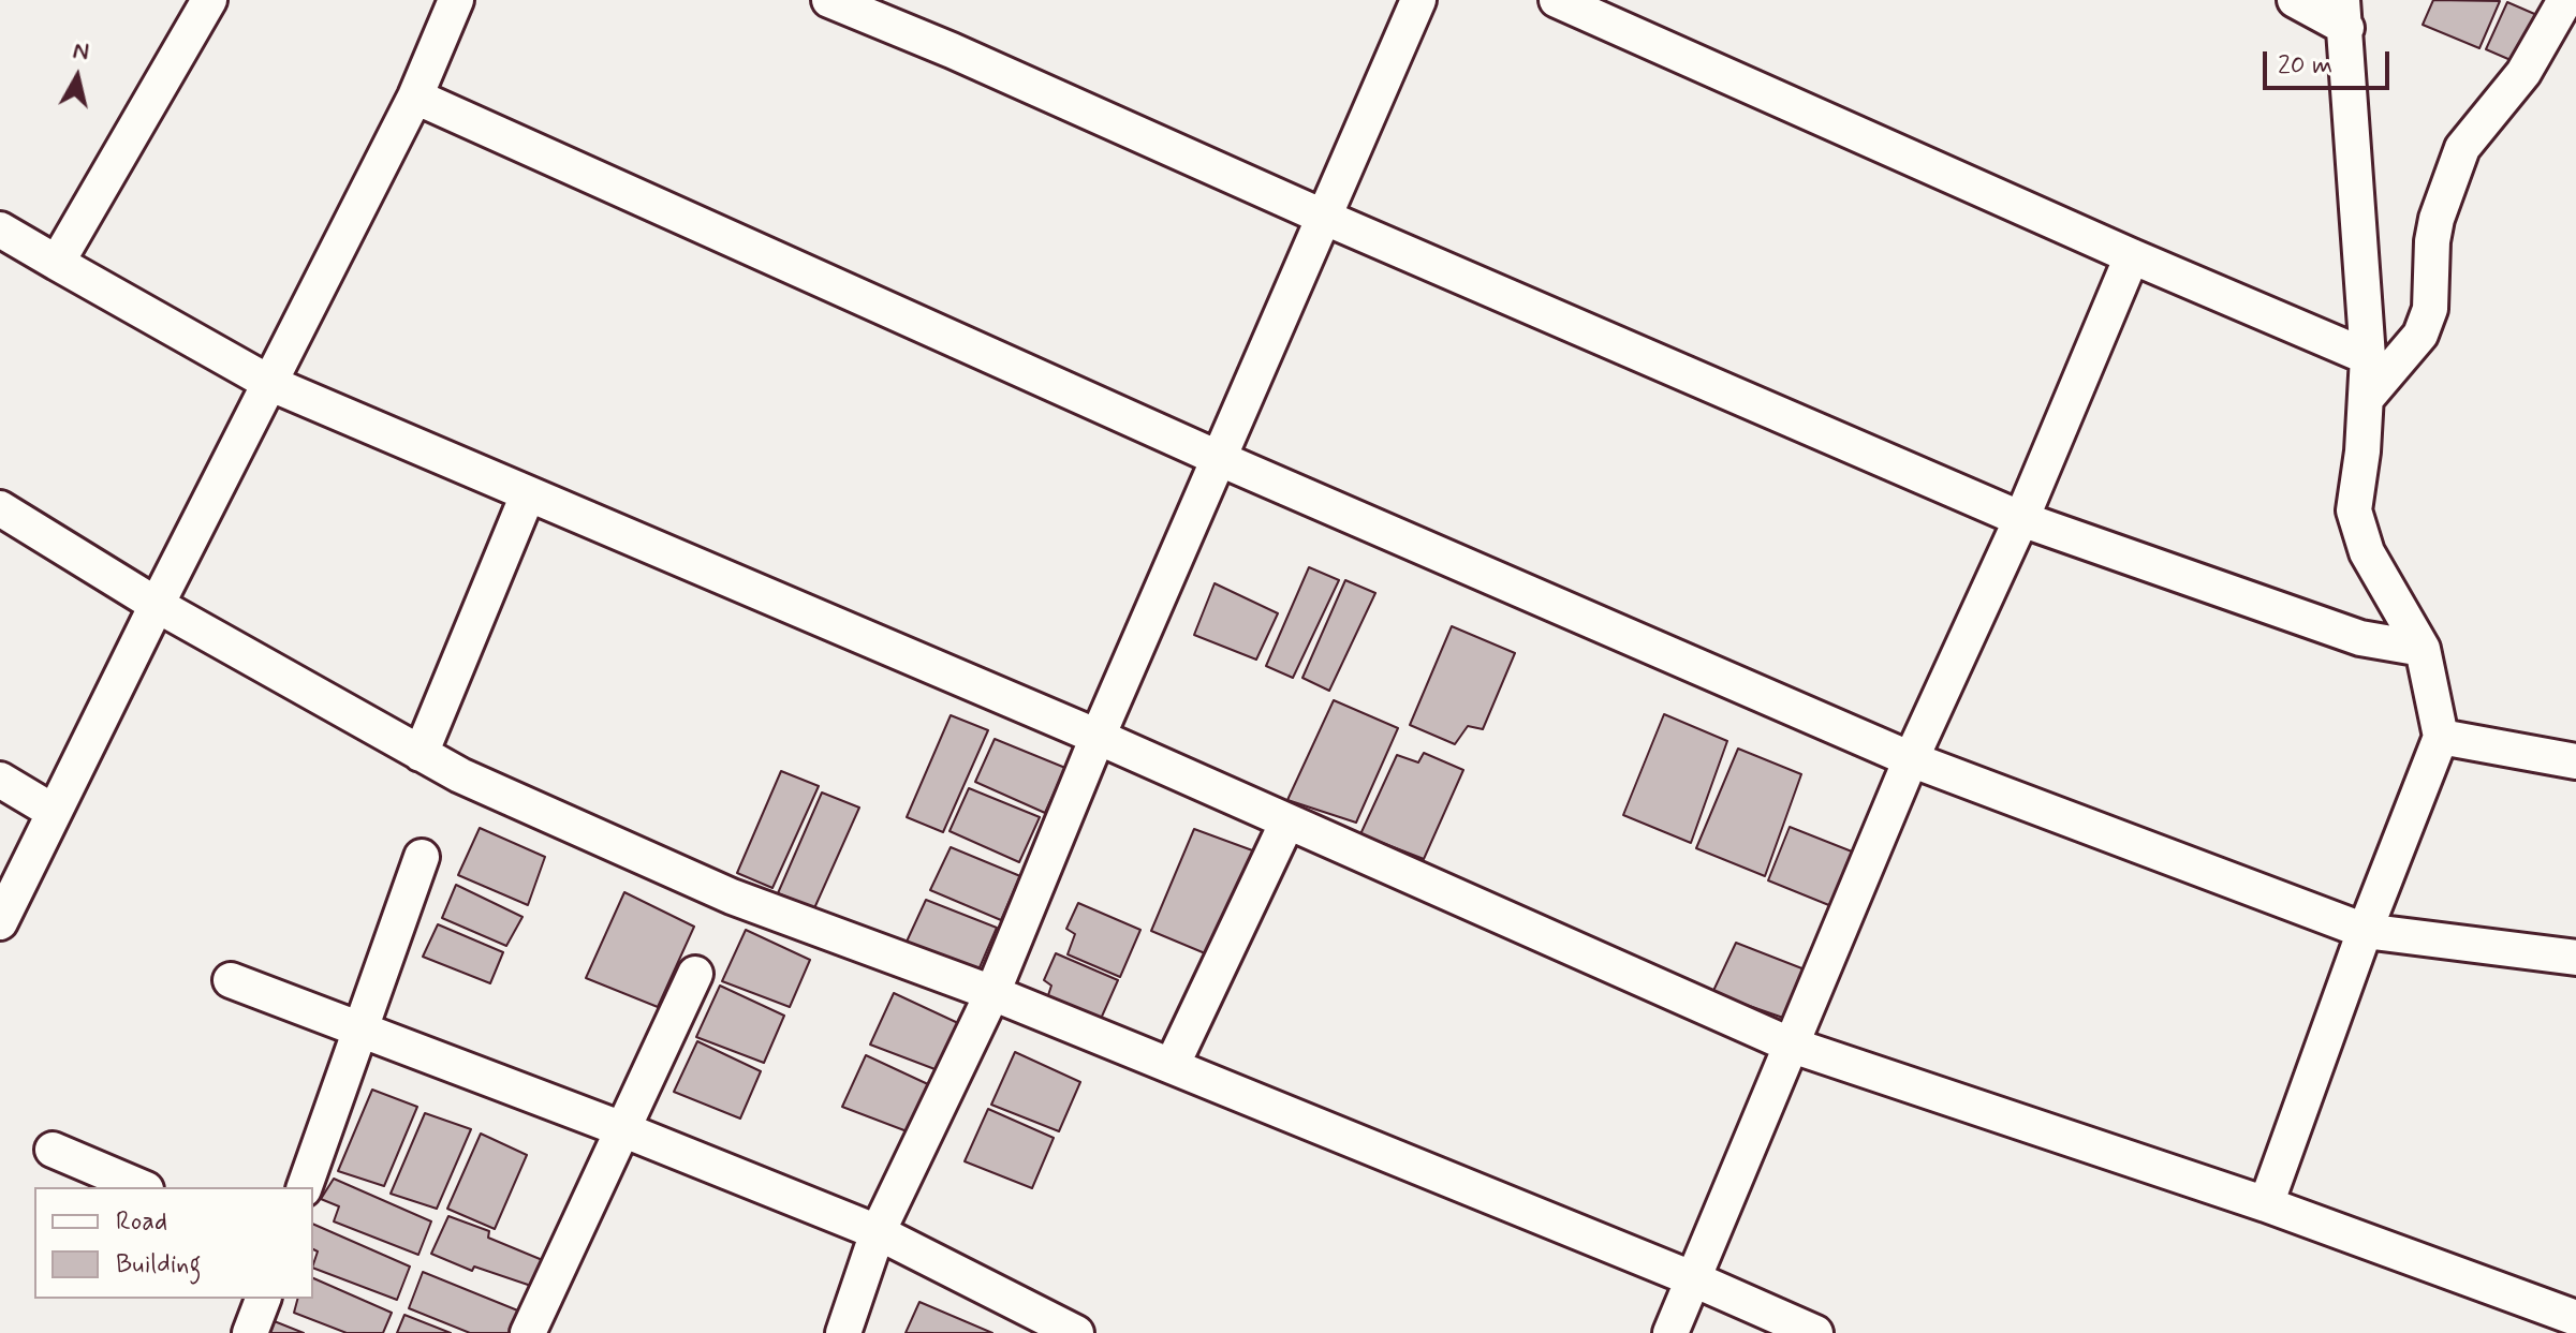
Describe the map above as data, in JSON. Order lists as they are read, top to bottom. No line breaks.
{"legend":["Road","Building"],"scale_bar":"20 m","north":"top"}
